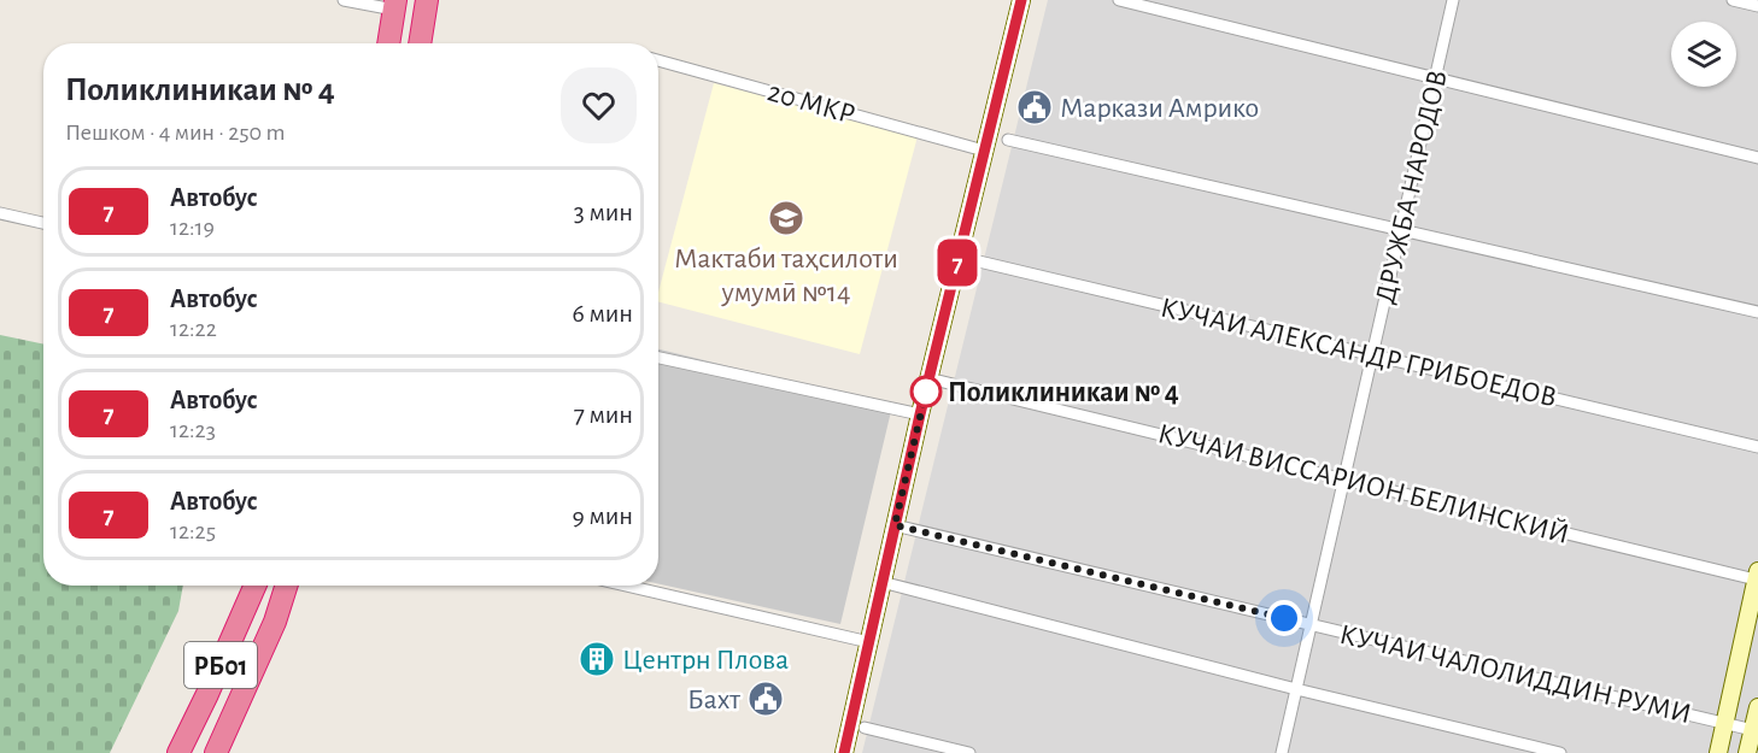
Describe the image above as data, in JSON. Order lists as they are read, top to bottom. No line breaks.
{"streets":{"highway":["РБ01"],"street":["20 МКР","ДРУЖБА НАРОДОВ","КУЧАИ АЛЕКСАНДР ГРИБОЕДОВ","КУЧАИ ВИССАРИОН БЕЛИНСКИЙ","КУЧАИ ЧАЛОЛИДДИН РУМИ"]},"crossings":[["ДРУЖБА НАРОДОВ","КУЧАИ АЛЕКСАНДР ГРИБОЕДОВ"],["ДРУЖБА НАРОДОВ","КУЧАИ ВИССАРИОН БЕЛИНСКИЙ"],["ДРУЖБА НАРОДОВ","КУЧАИ ЧАЛОЛИДДИН РУМИ"]],"places":{"public building":["Маркази Амрико","Бахт"],"school or university":["Мактаби таҳсилоти умумӣ №14"],"other":["Поликлиникаи № 4"],"building":["Центрн Плова"]},"lines":["bus line 7"],"page":{"on_map":"7","heading":["Поликлиникаи № 4","Пешком · 4 мин · 250 m"],"list":[{"mark":"7","name":"Автобус","note":"12:19","value":"3 мин"},{"mark":"7","name":"Автобус","note":"12:22","value":"6 мин"},{"mark":"7","name":"Автобус","note":"12:23","value":"7 мин"},{"mark":"7","name":"Автобус","note":"12:25","value":"9 мин"}]}}
